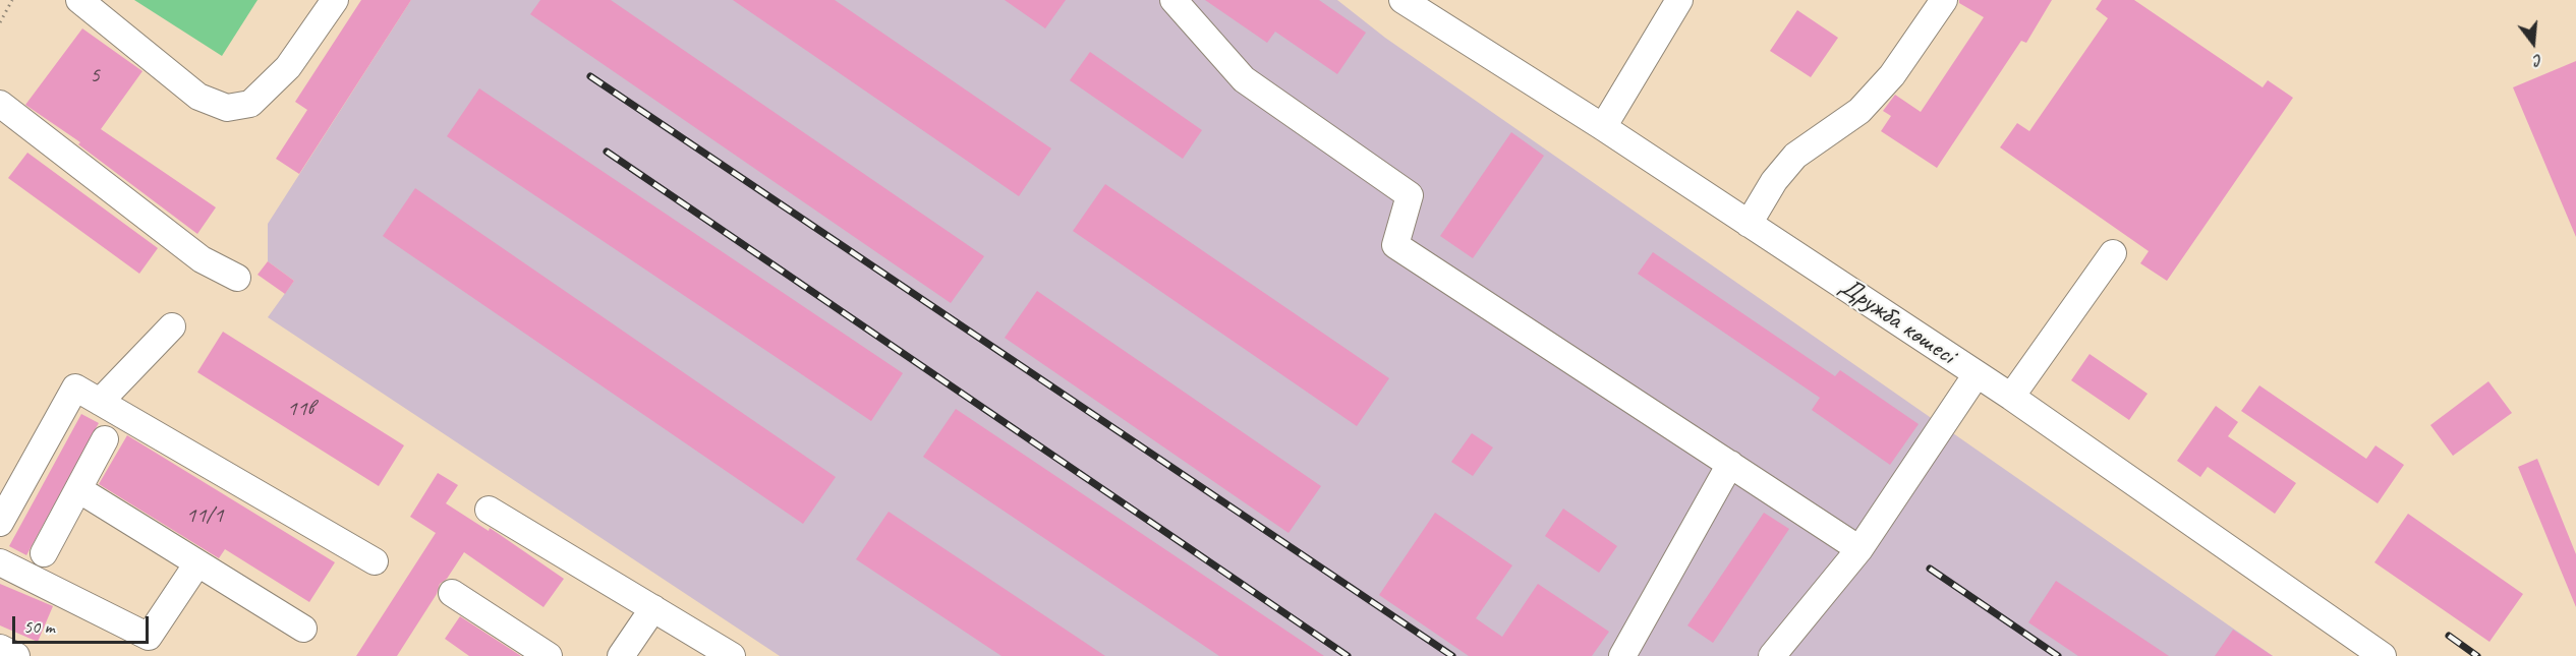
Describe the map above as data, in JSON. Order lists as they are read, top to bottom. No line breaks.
{"streets":{"street":["Дружба көшесі"]},"house_numbers":["5","11в","11/1"],"scale_bar":"50 m","north":"bottom"}
